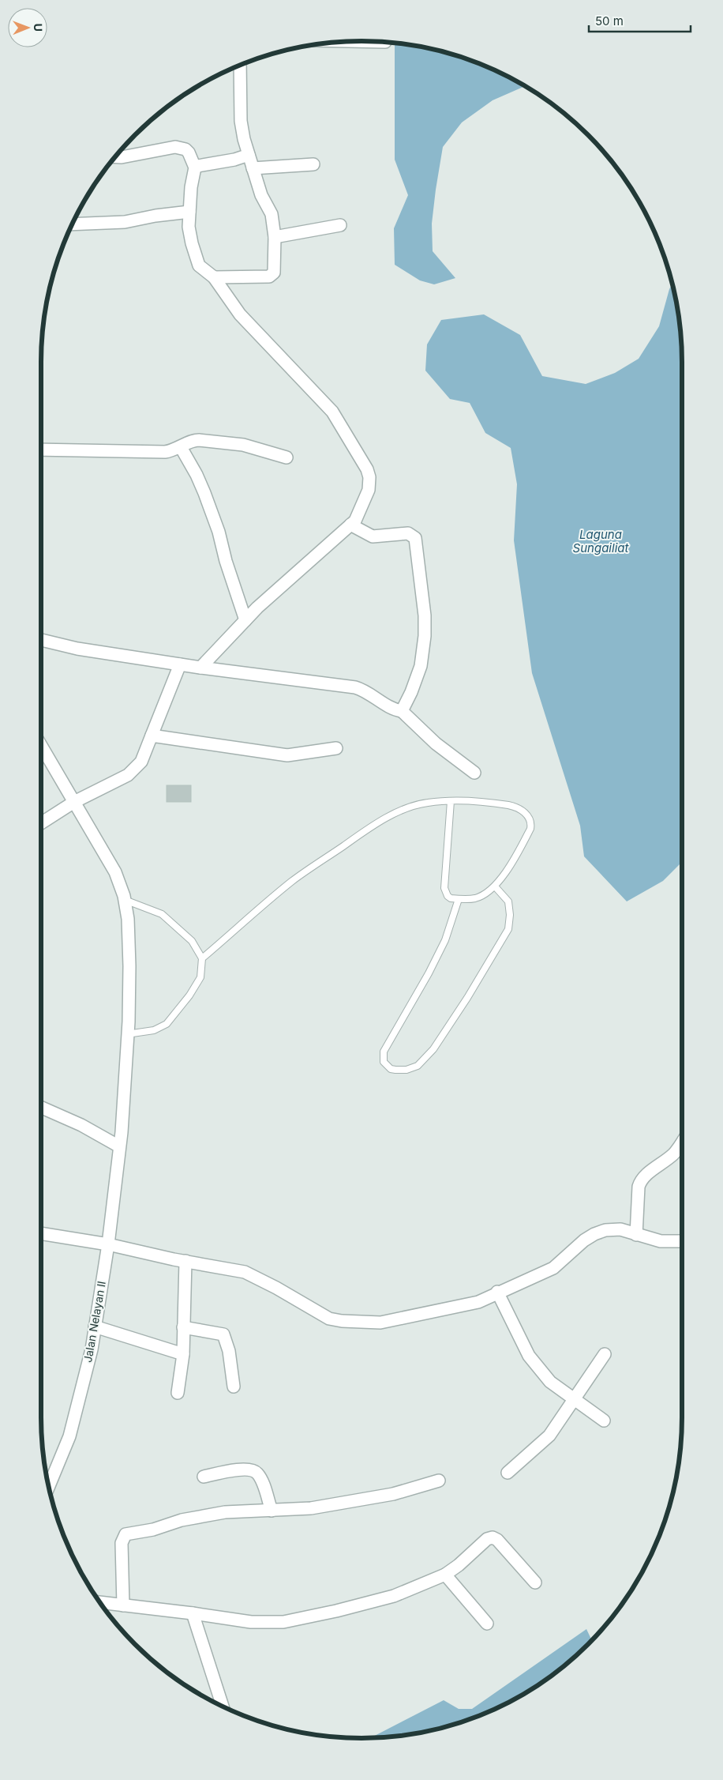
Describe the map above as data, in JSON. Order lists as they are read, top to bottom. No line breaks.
{"streets":{"street":["Jalan Nelayan II"]},"water":["Laguna Sungailiat"],"scale_bar":"50 m","north":"right"}
